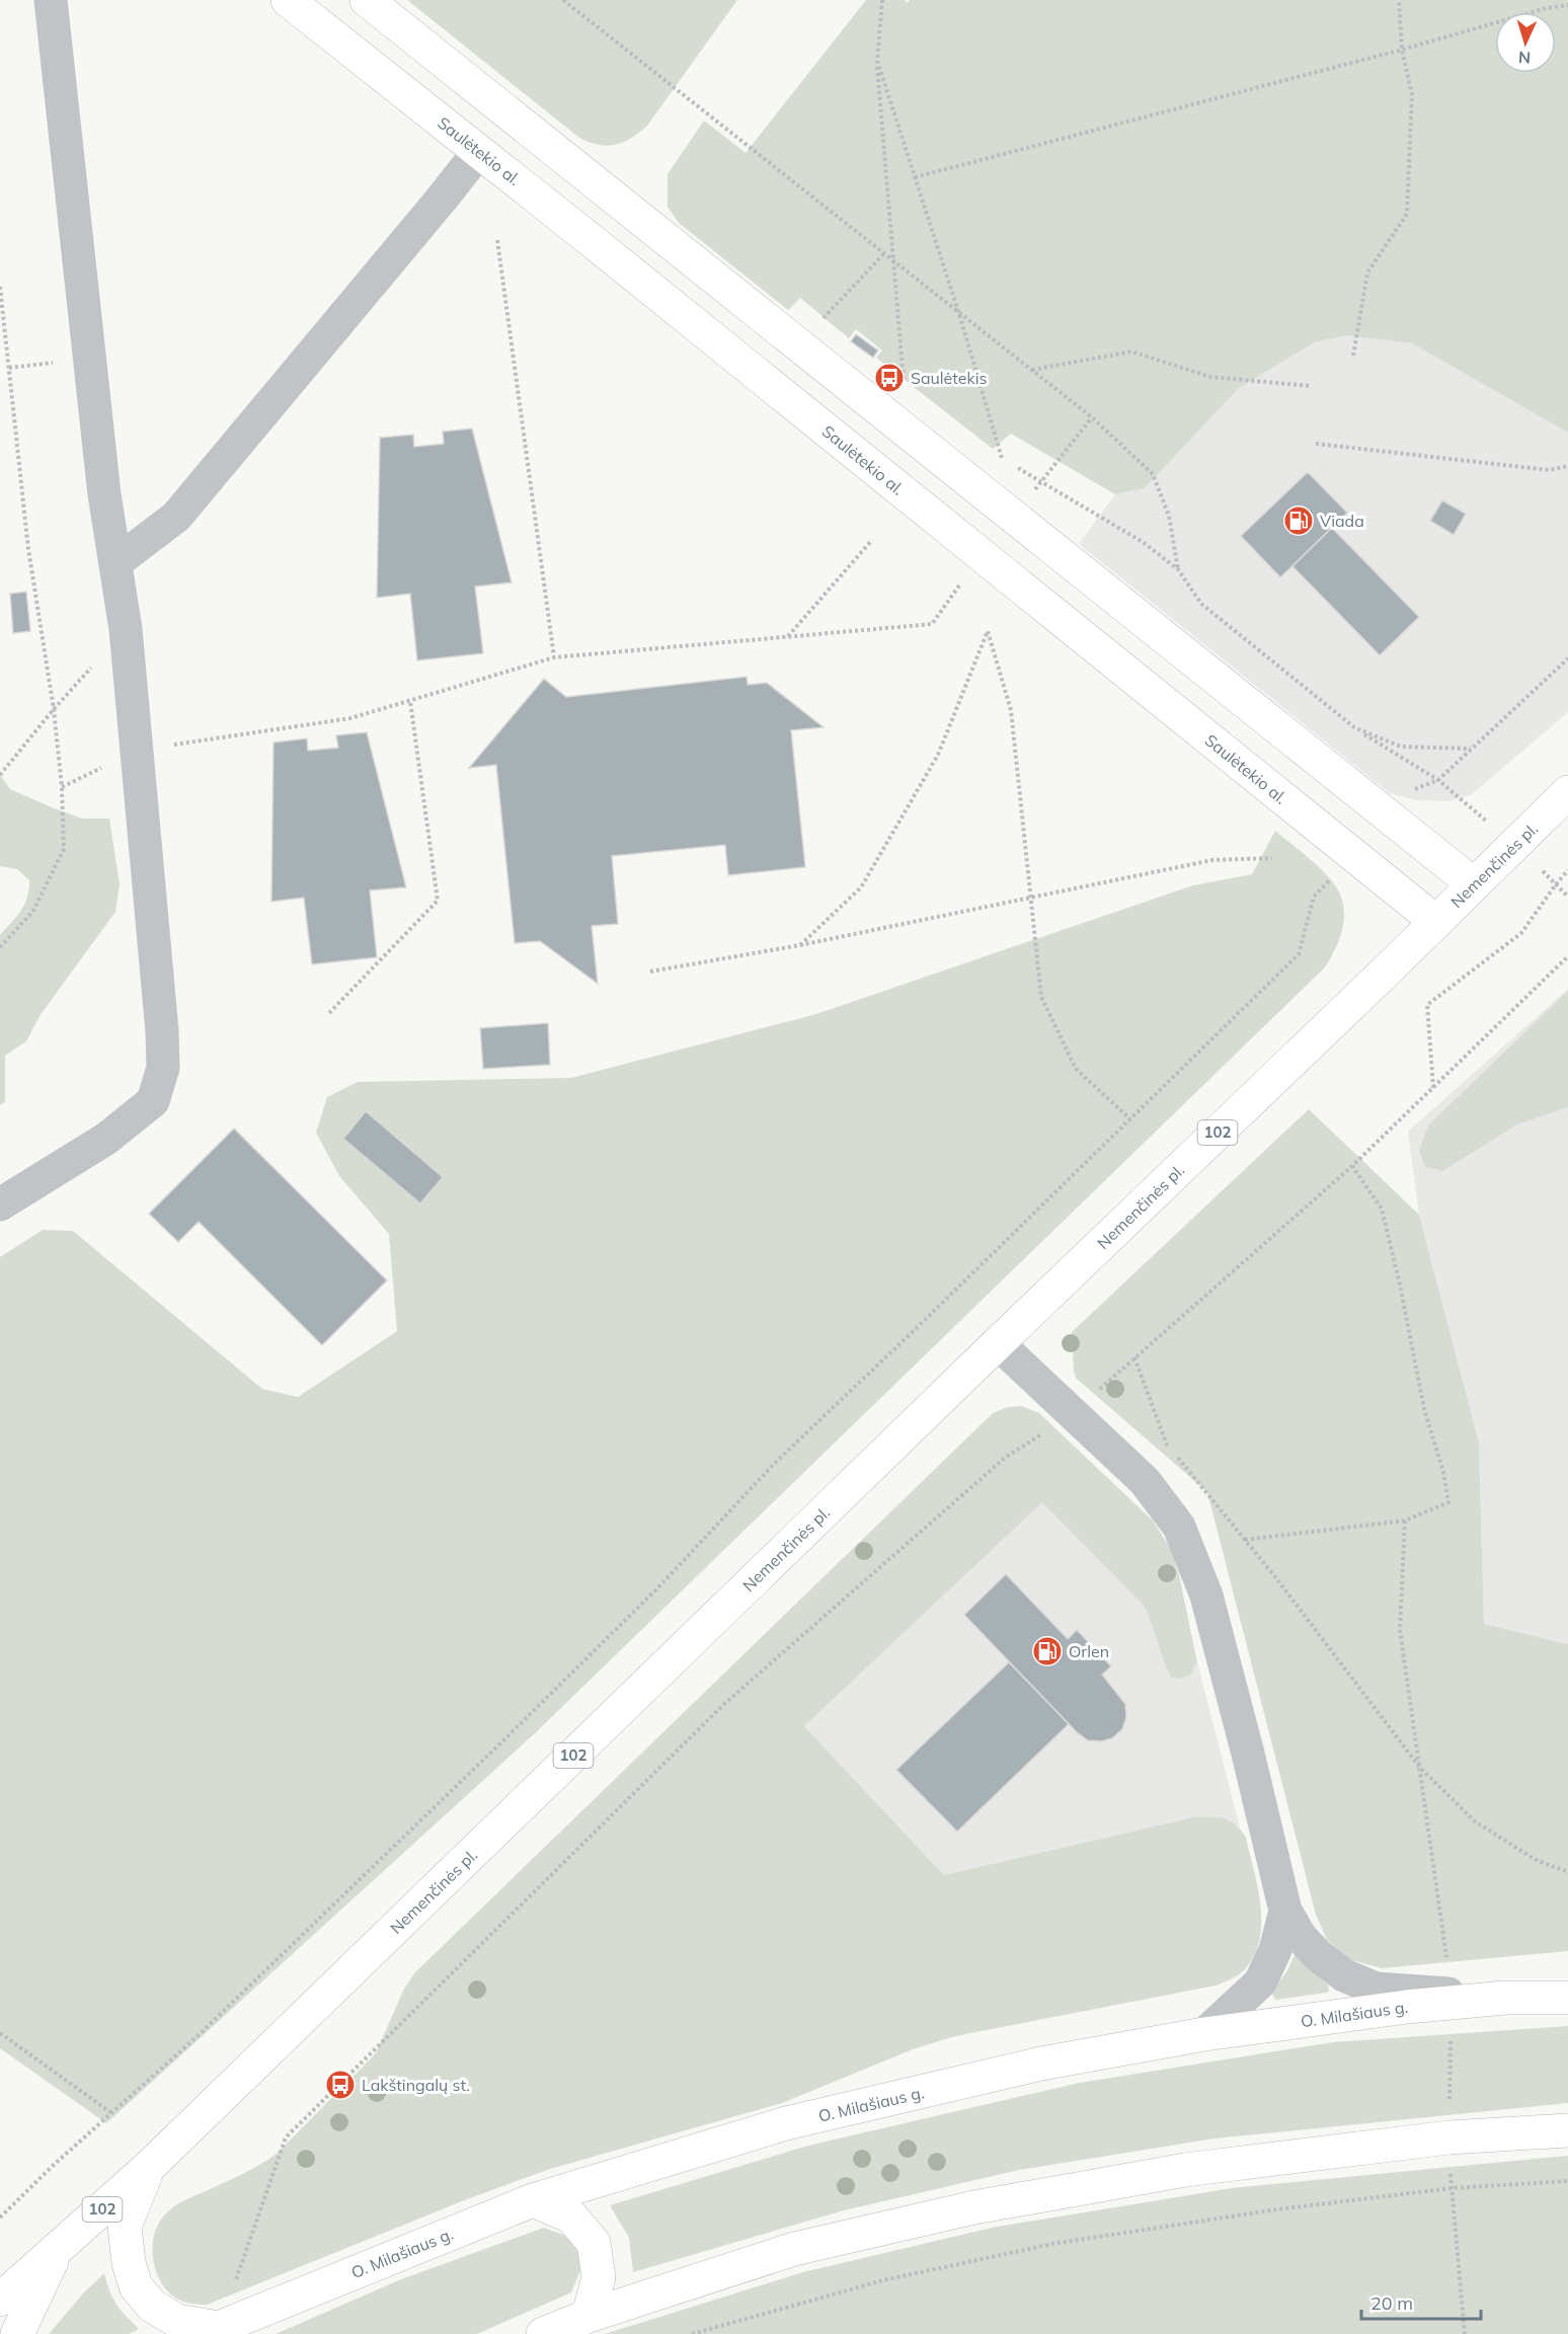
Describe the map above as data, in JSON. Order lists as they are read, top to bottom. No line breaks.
{"streets":{"main road":["Saulėtekio al.","Nemenčinės pl.","102","O. Milašiaus g."]},"crossings":[["Saulėtekio al.","Nemenčinės pl."],["Nemenčinės pl.","102"]],"places":{"bus stop":["Saulėtekis","Lakštingalų st."],"fuel station":["Viada","Orlen"]},"scale_bar":"20 m","north":"bottom"}
